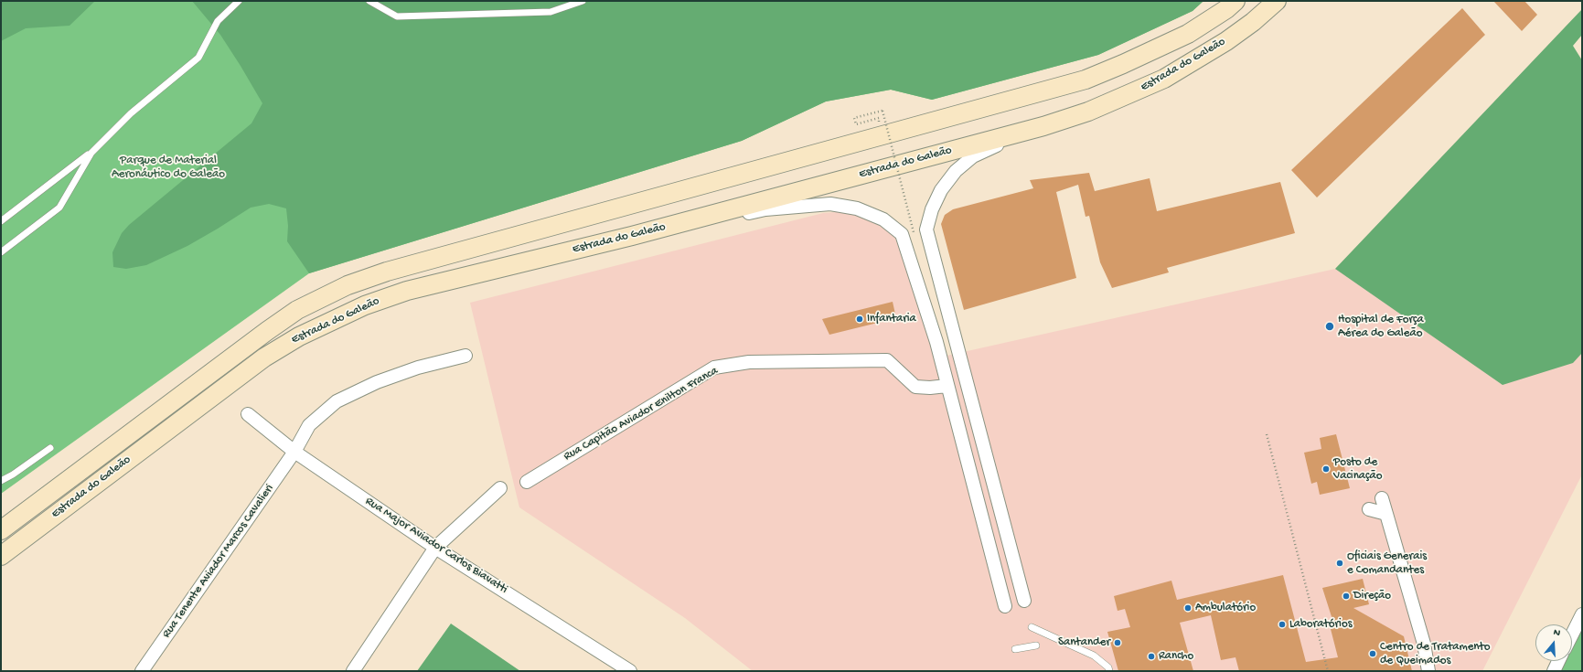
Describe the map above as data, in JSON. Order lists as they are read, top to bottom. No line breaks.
{"streets":{"main road":["Estrada do Galeão"],"street":["Rua Capitão Aviador Enilton Franca","Rua Major Aviador Carlos Biavatti","Rua Tenente Aviador Marcos Cavalieri"]},"crossings":[["Rua Major Aviador Carlos Biavatti","Rua Tenente Aviador Marcos Cavalieri"]],"parks":["Parque de Material Aeronáutico do Galeão"],"places":["Infantaria","Hospital de Força Aérea do Galeão","Posto de Vacinação","Oficiais Generais e Comandantes","Direção","Ambulatório","Laboratórios","Santander","Centro de Tratamento de Queimados","Rancho"],"north":"top"}
